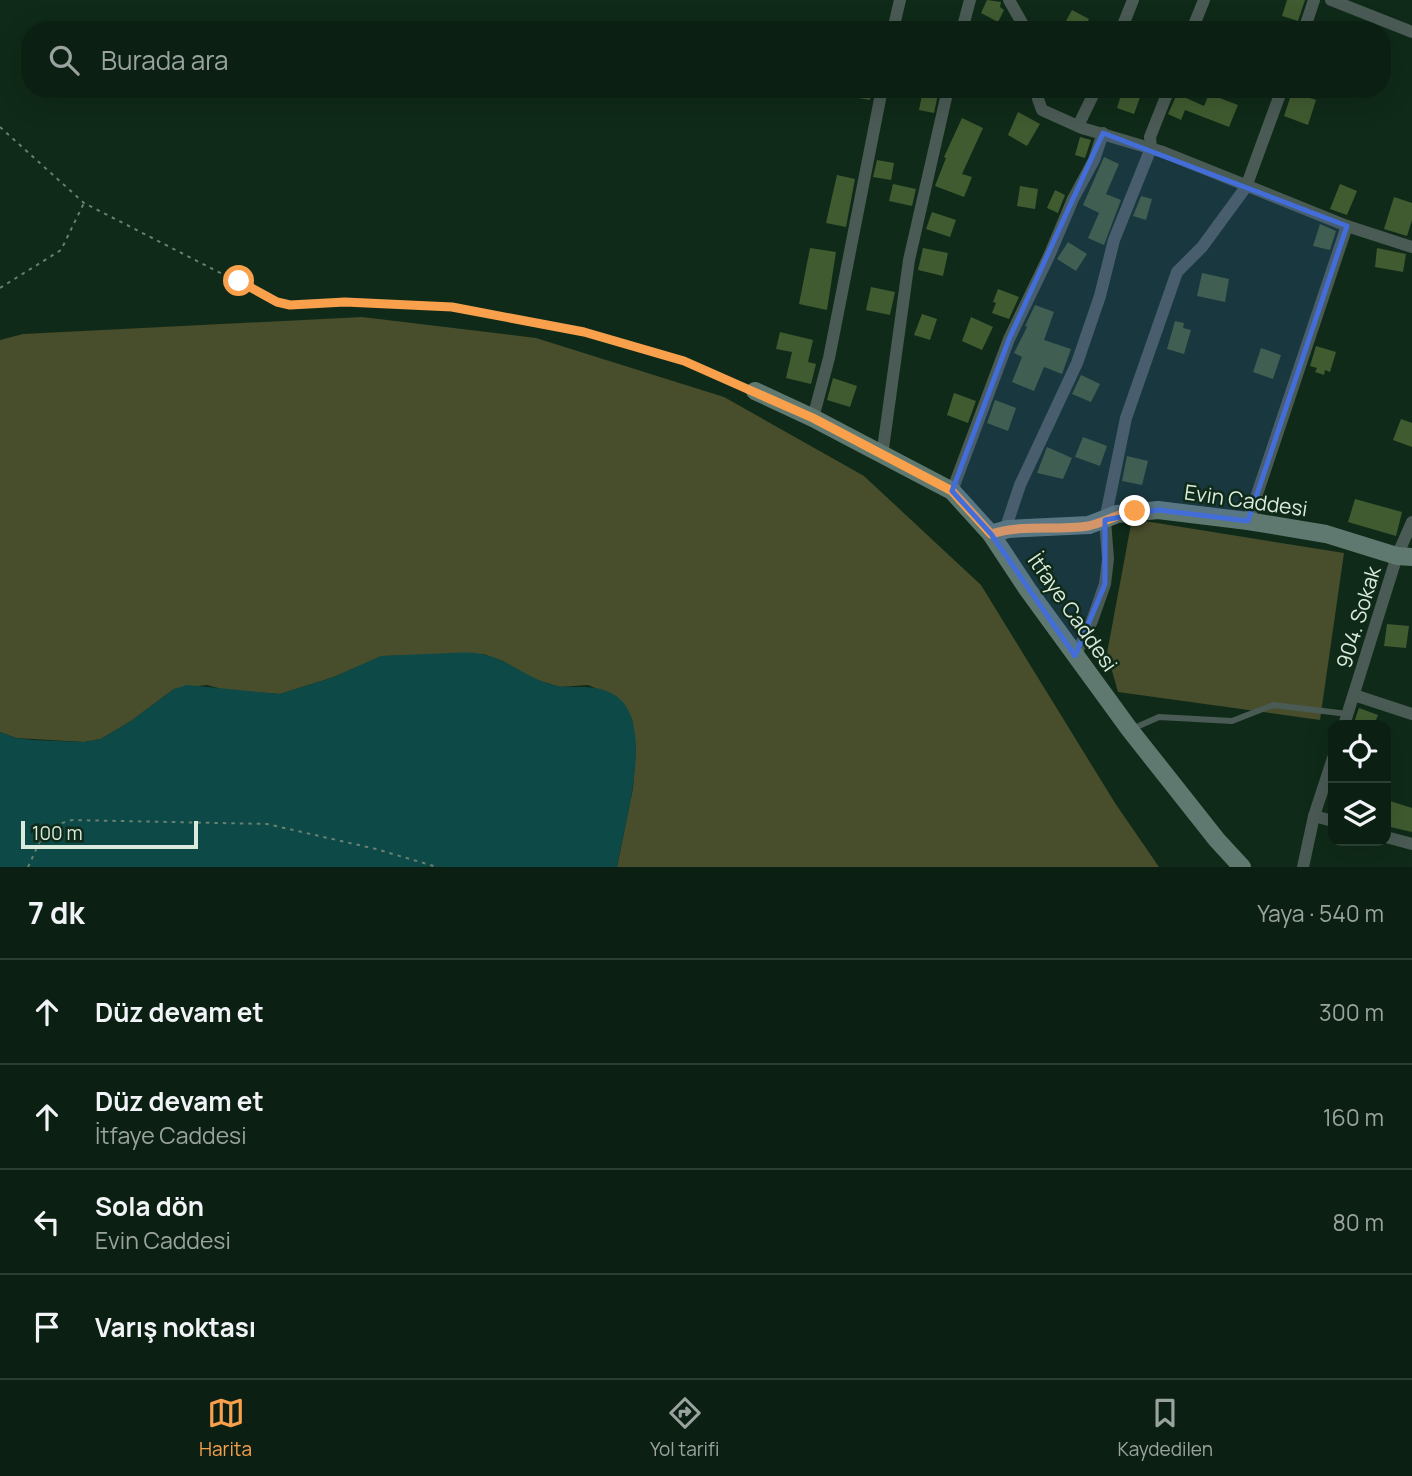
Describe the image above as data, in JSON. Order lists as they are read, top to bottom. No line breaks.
{"streets":{"street":["Evin Caddesi","İtfaye Caddesi","904. Sokak"]},"crossings":[["Evin Caddesi","İtfaye Caddesi"],["Evin Caddesi","904. Sokak"]],"scale_bar":"100 m","page":{"search":"Burada ara","scale":"100 m","heading":["7 dk","Yaya · 540 m"],"list":[["Düz devam et","300 m"],["Düz devam et","İtfaye Caddesi","160 m"],["Sola dön","Evin Caddesi","80 m"],"Varış noktası"],"nav":["Harita","Yol tarifi","Kaydedilen"]}}
